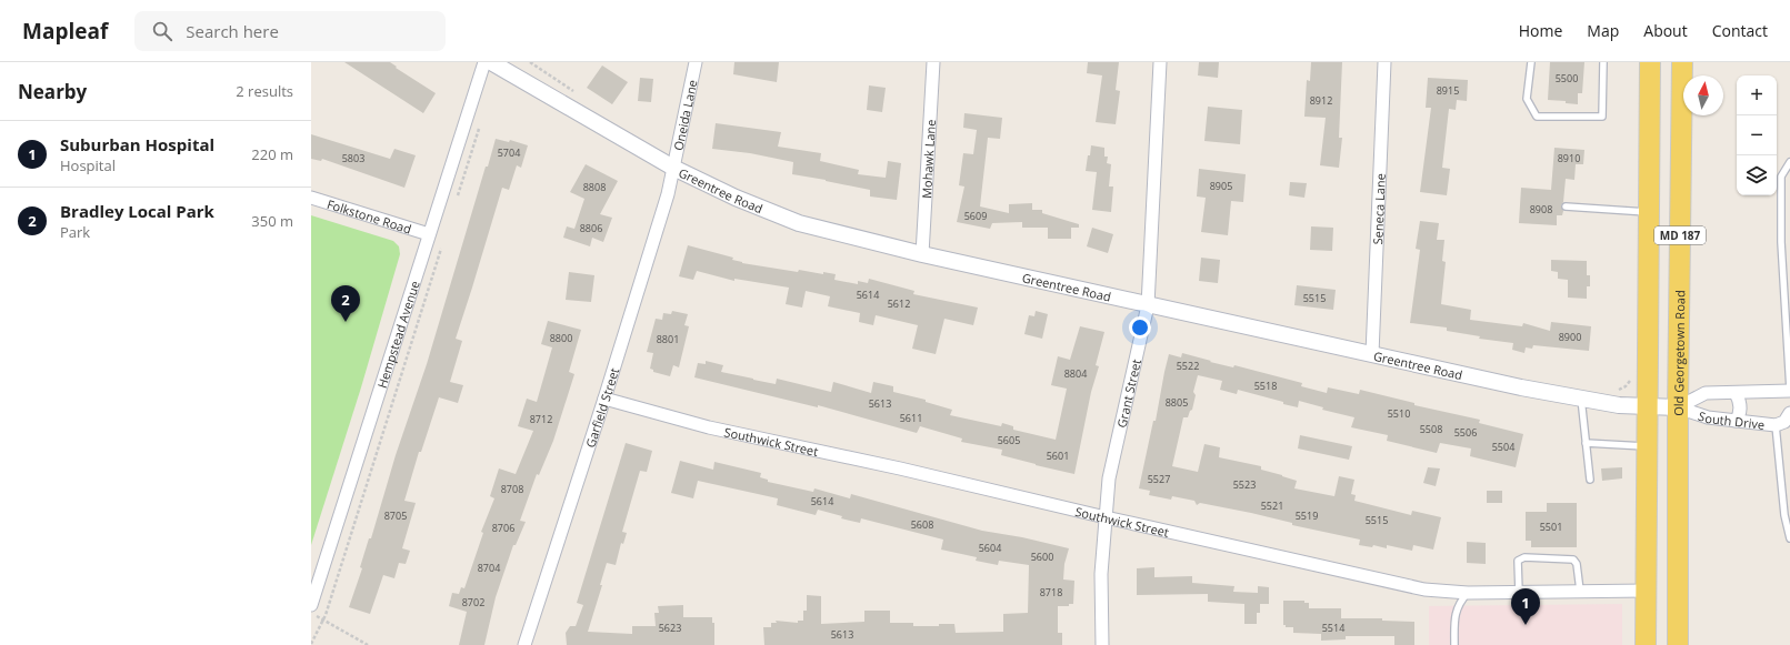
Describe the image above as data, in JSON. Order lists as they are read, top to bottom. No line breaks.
{"streets":{"main road":["MD 187","Old Georgetown Road"],"street":["Oneida Lane","Mohawk Lane","Greentree Road","Seneca Lane","Folkstone Road","Hempstead Avenue","Grant Street","Garfield Street","South Drive","Southwick Street"]},"crossings":[["Oneida Lane","Greentree Road"],["Oneida Lane","Garfield Street"],["Mohawk Lane","Greentree Road"],["Greentree Road","Seneca Lane"],["Greentree Road","MD 187"],["Greentree Road","Old Georgetown Road"],["Greentree Road","Grant Street"],["Greentree Road","Garfield Street"],["Greentree Road","South Drive"],["Folkstone Road","Hempstead Avenue"],["MD 187","Southwick Street"],["Old Georgetown Road","South Drive"],["Grant Street","Southwick Street"],["Garfield Street","Southwick Street"]],"house_numbers":["5500","8915","8912","5704","5803","8910","8905","8808","8908","5609","8806","5614","5515","5612","8900","8800","8801","5522","8804","5518","8805","5613","5510","5611","8712","5508","5506","5605","5504","5601","5527","5523","8708","5614","5521","8705","5519","5515","5608","5501","8706","5604","5600","8704","8718","8702","5623","5514","5613"],"north":"top","page":{"header":"Mapleaf","search":"Search here","nav":["Home","Map","About","Contact"],"heading":["Nearby","2 results"],"map_buttons":["+","−"],"list":[{"mark":"1","name":"Suburban Hospital","note":"Hospital","value":"220 m"},{"mark":"2","name":"Bradley Local Park","note":"Park","value":"350 m"}],"pins":["2","1"]}}
